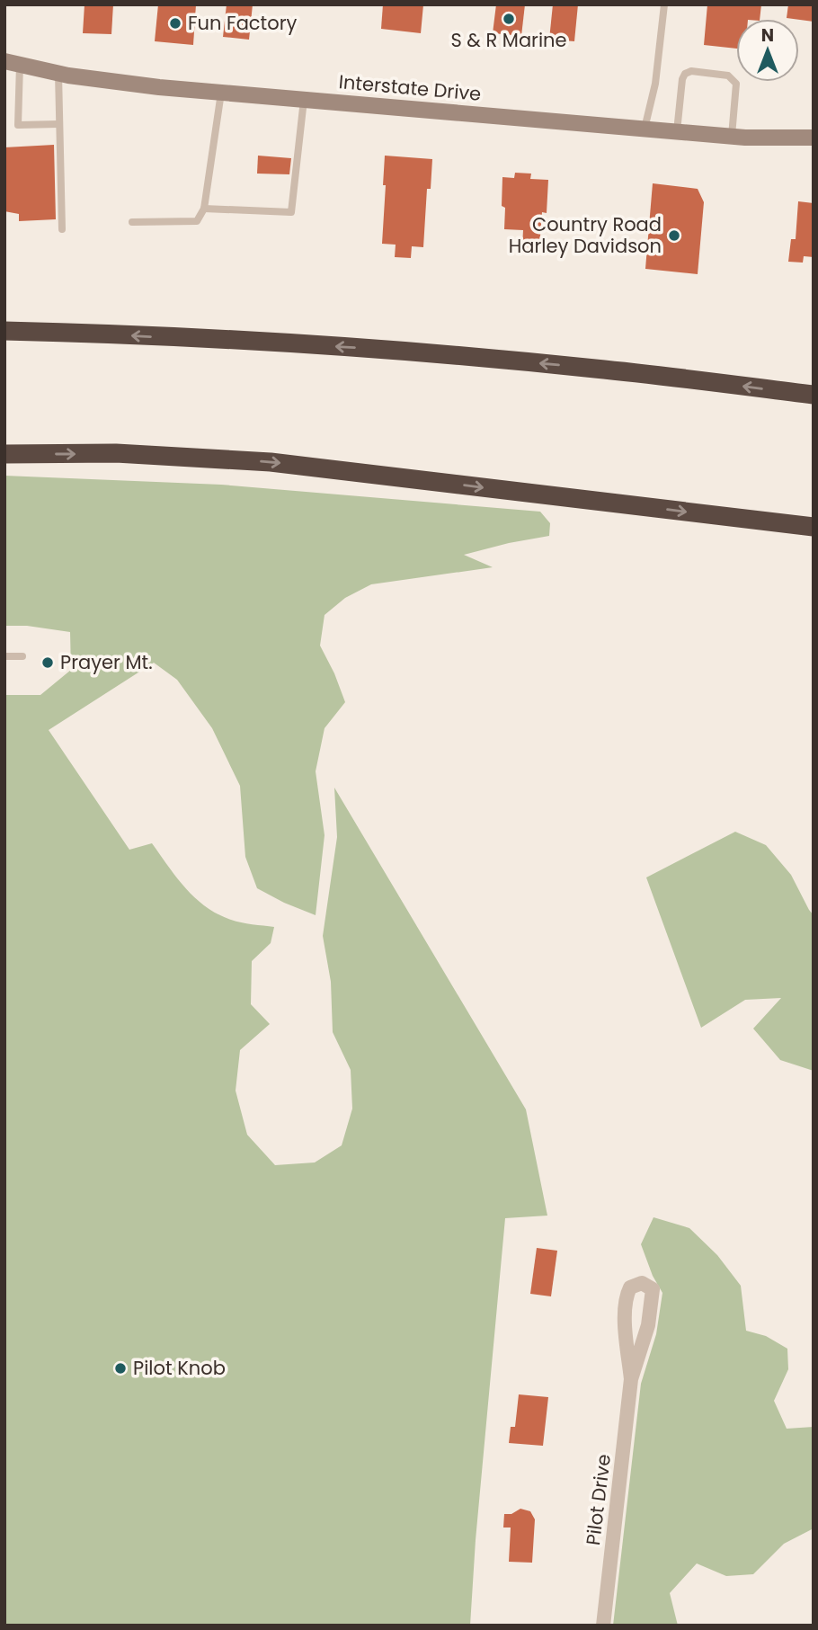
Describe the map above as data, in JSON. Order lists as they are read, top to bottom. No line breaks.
{"streets":{"main road":["Interstate Drive"],"street":["Pilot Drive"]},"places":["S & R Marine","Fun Factory","Country Road Harley Davidson","Prayer Mt.","Pilot Knob"],"north":"top"}
